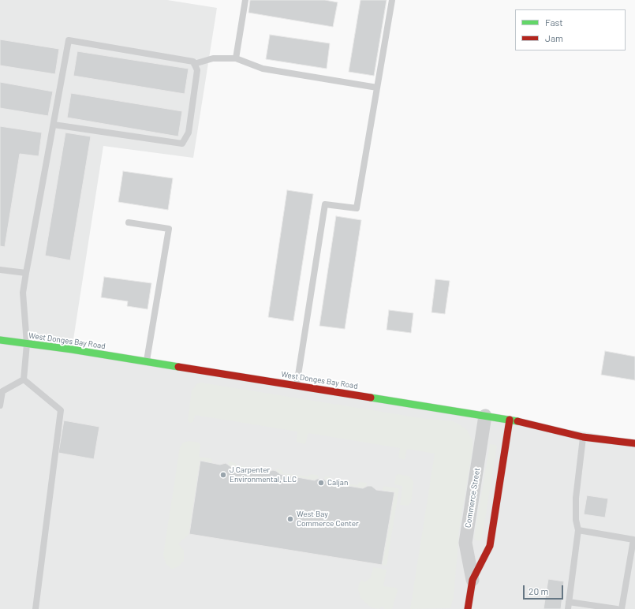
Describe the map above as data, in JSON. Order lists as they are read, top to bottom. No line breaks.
{"streets":{"street":["West Donges Bay Road","Commerce Street"]},"crossings":[["West Donges Bay Road","Commerce Street"]],"places":["J Carpenter Environmental, LLC","Caljan","West Bay Commerce Center"],"legend":["Fast","Jam"],"scale_bar":"20 m"}
